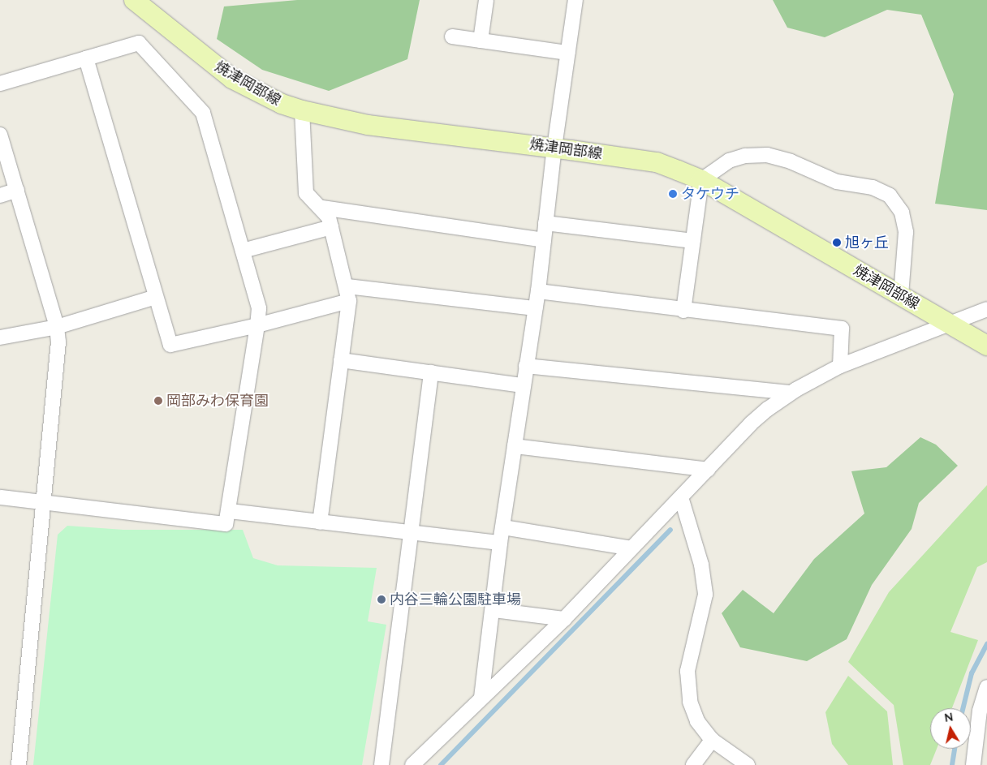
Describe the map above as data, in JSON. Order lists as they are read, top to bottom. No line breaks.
{"streets":{"main road":["焼津岡部線"]},"places":["タケウチ","旭ヶ丘","岡部みわ保育園","内谷三輪公園駐車場"],"north":"top"}
